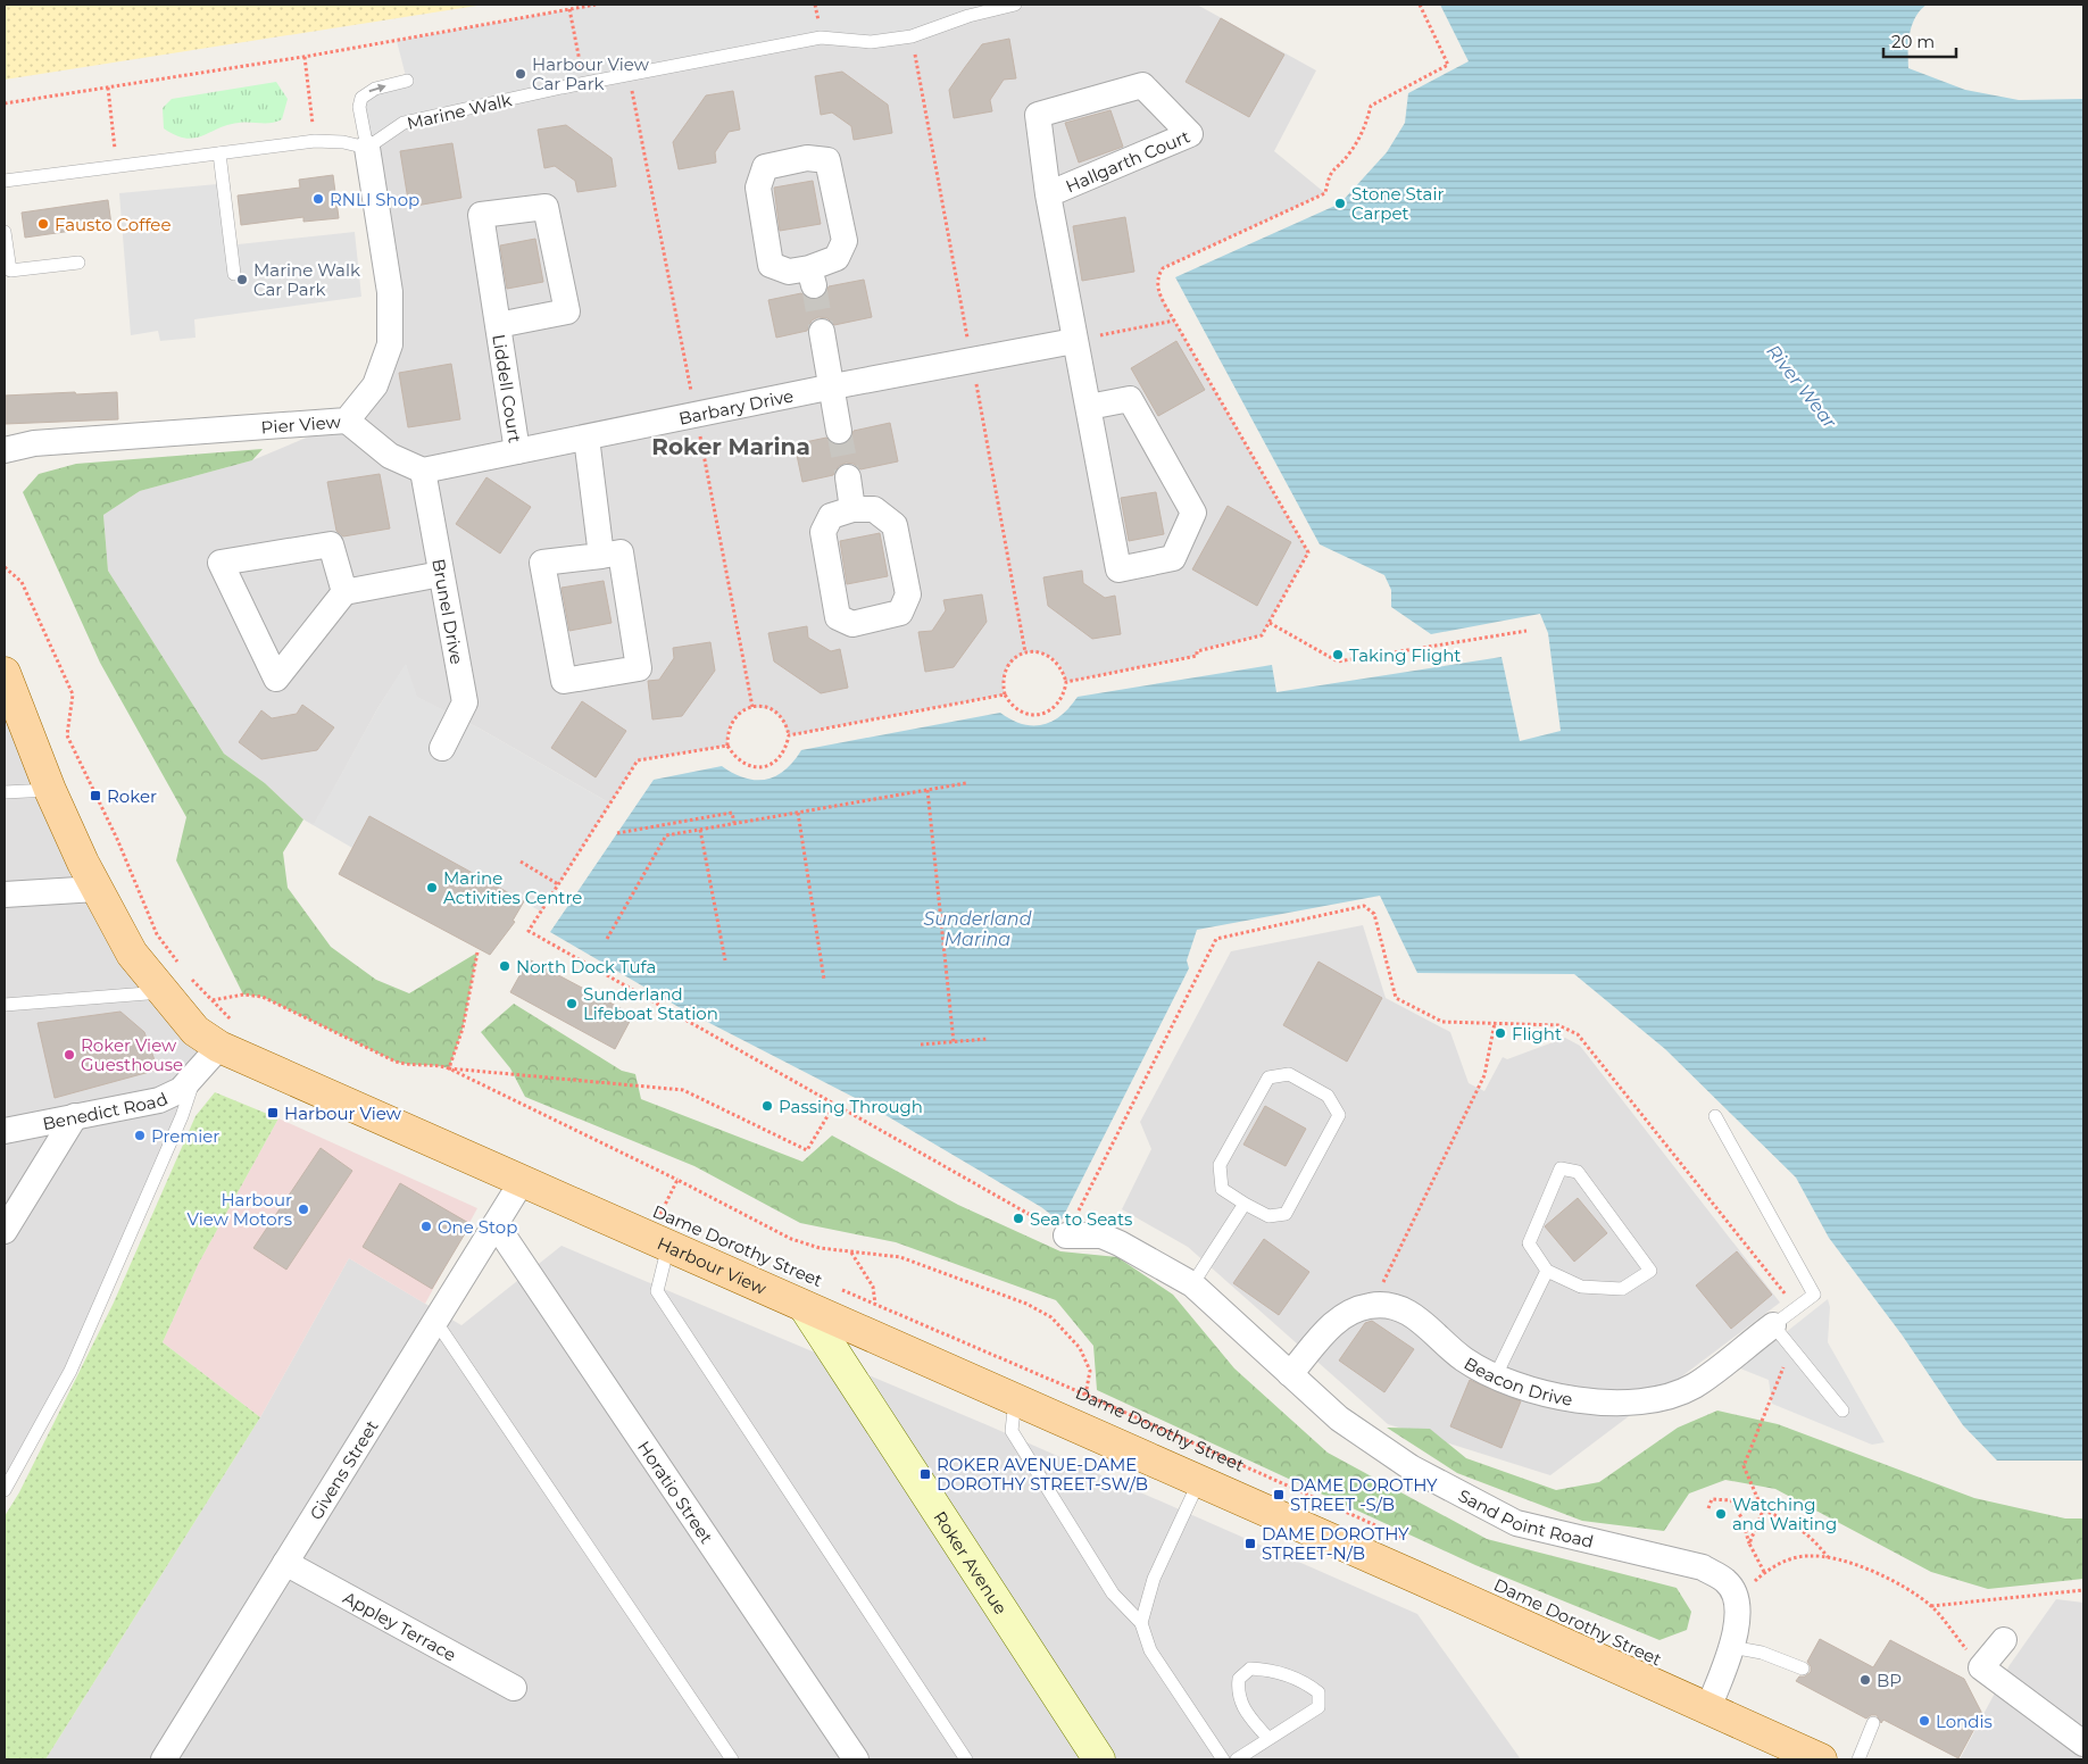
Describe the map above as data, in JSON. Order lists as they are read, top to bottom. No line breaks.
{"streets":{"main road":["Dame Dorothy Street","Harbour View"],"street":["Hallgarth Court","Liddell Court","Barbary Drive","Pier View","Brunel Drive","Benedict Road","Beacon Drive","Givens Street","Horatio Street","Sand Point Road","Roker Avenue","Appley Terrace"],"lane":["Marine Walk"]},"crossings":[["Marine Walk","Pier View"],["Hallgarth Court","Barbary Drive"],["Liddell Court","Barbary Drive"],["Barbary Drive","Brunel Drive"],["Benedict Road","Harbour View"],["Dame Dorothy Street","Harbour View"],["Harbour View","Givens Street"],["Harbour View","Roker Avenue"],["Givens Street","Horatio Street"],["Givens Street","Appley Terrace"]],"districts":["Roker Marina"],"water":["River Wear","Sunderland Marina"],"places":{"other":["Harbour View Car Park","RNLI Shop","Stone Stair Carpet","Fausto Coffee","Marine Walk Car Park","Taking Flight","Marine Activities Centre","North Dock Tufa","Sunderland Lifeboat Station","Flight","Roker View Guesthouse","Passing Through","Premier","Harbour View Motors","Sea to Seats","One Stop","Watching and Waiting","BP","Londis"],"transit":["Roker","Harbour View","ROKER AVENUE-DAME DOROTHY STREET-SW/B","DAME DOROTHY STREET -S/B","DAME DOROTHY STREET-N/B"]},"scale_bar":"20 m"}
